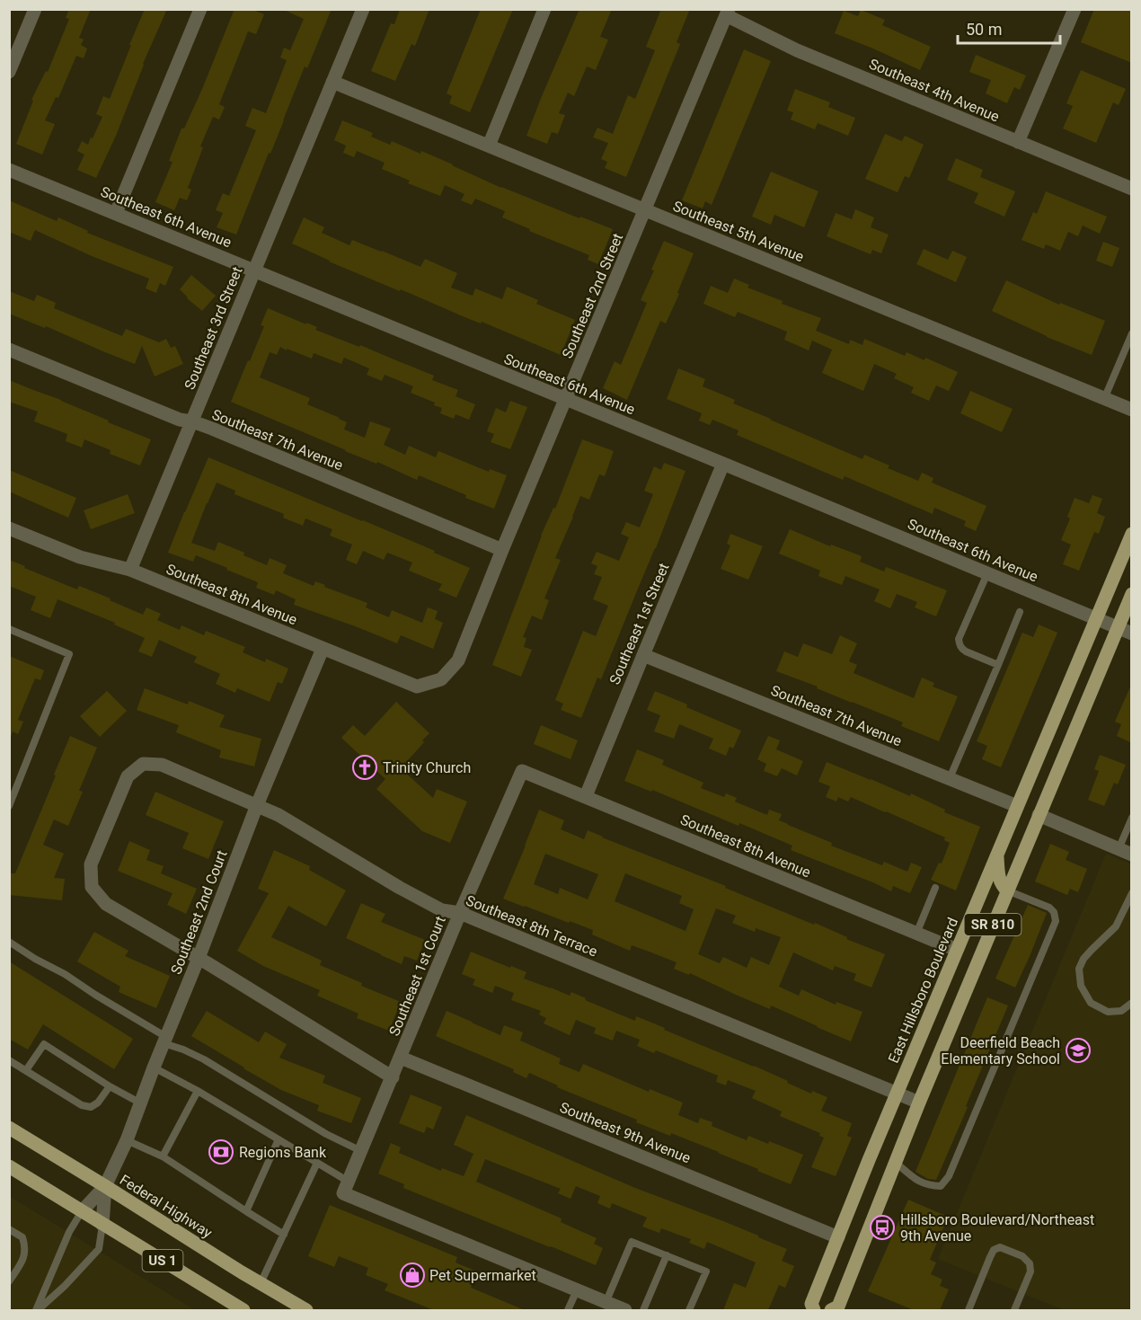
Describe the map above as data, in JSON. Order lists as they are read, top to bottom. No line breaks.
{"streets":{"main road":["SR 810","East Hillsboro Boulevard","Federal Highway","US 1"],"street":["Southeast 4th Avenue","Southeast 6th Avenue","Southeast 5th Avenue","Southeast 2nd Street","Southeast 3rd Street","Southeast 7th Avenue","Southeast 8th Avenue","Southeast 1st Street","Southeast 2nd Court","Southeast 8th Terrace","Southeast 1st Court","Southeast 9th Avenue"]},"crossings":[["Southeast 4th Avenue","Southeast 2nd Street"],["Southeast 6th Avenue","Southeast 2nd Street"],["Southeast 6th Avenue","Southeast 3rd Street"],["Southeast 6th Avenue","Southeast 1st Street"],["Southeast 6th Avenue","SR 810"],["Southeast 6th Avenue","East Hillsboro Boulevard"],["Southeast 5th Avenue","Southeast 2nd Street"],["Southeast 5th Avenue","Southeast 3rd Street"],["Southeast 2nd Street","Southeast 7th Avenue"],["Southeast 2nd Street","Southeast 8th Avenue"],["Southeast 3rd Street","Southeast 7th Avenue"],["Southeast 3rd Street","Southeast 8th Avenue"],["Southeast 7th Avenue","Southeast 1st Street"],["Southeast 7th Avenue","East Hillsboro Boulevard"],["Southeast 8th Avenue","Southeast 1st Street"],["Southeast 8th Avenue","Southeast 2nd Court"],["Southeast 8th Avenue","Southeast 1st Court"],["Southeast 8th Avenue","East Hillsboro Boulevard"],["Southeast 2nd Court","Southeast 8th Terrace"],["Southeast 2nd Court","Federal Highway"],["SR 810","Southeast 8th Terrace"],["Southeast 8th Terrace","Southeast 1st Court"],["Southeast 8th Terrace","East Hillsboro Boulevard"],["Southeast 1st Court","Southeast 9th Avenue"],["East Hillsboro Boulevard","Southeast 9th Avenue"]],"places":{"church":["Trinity Church"],"school or university":["Deerfield Beach Elementary School"],"bank":["Regions Bank"],"bus stop":["Hillsboro Boulevard/Northeast 9th Avenue"],"shop":["Pet Supermarket"]},"scale_bar":"50 m"}
